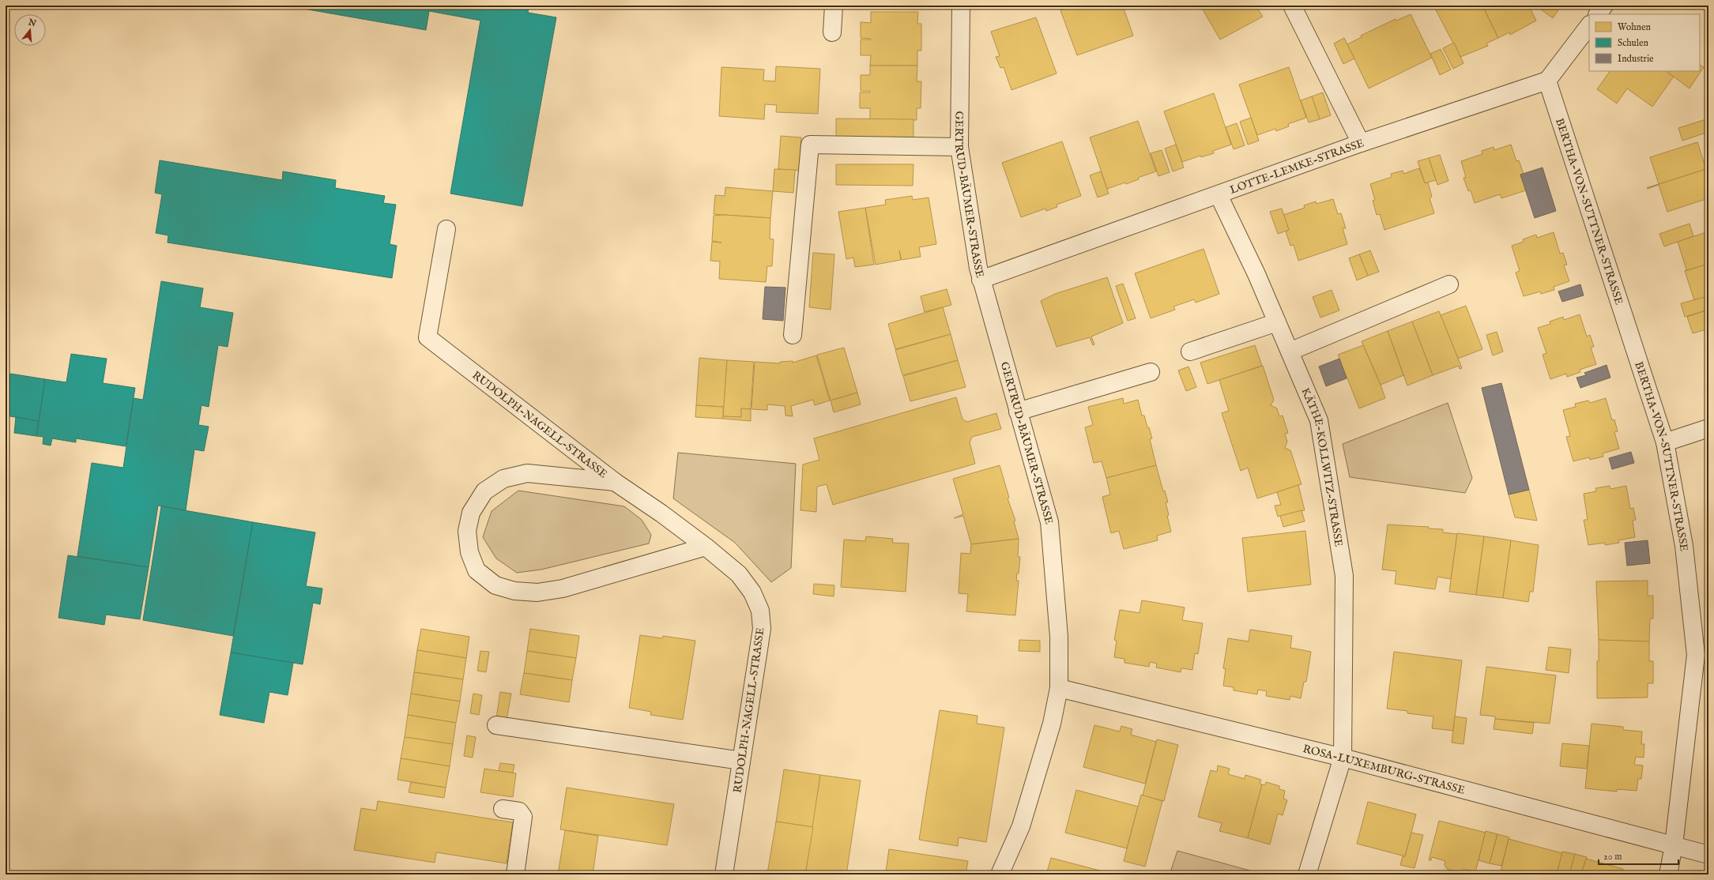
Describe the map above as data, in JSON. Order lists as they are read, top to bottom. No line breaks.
{"streets":{"street":["LOTTE-LEMKE-STRASSE","GERTRUD-BÄUMER-STRASSE","BERTHA-VON-SUTTNER-STRASSE","RUDOLPH-NAGELL-STRASSE","KÄTHE-KOLLWITZ-STRASSE","ROSA-LUXEMBURG-STRASSE"]},"crossings":[["LOTTE-LEMKE-STRASSE","GERTRUD-BÄUMER-STRASSE"],["LOTTE-LEMKE-STRASSE","BERTHA-VON-SUTTNER-STRASSE"],["LOTTE-LEMKE-STRASSE","KÄTHE-KOLLWITZ-STRASSE"],["GERTRUD-BÄUMER-STRASSE","ROSA-LUXEMBURG-STRASSE"],["BERTHA-VON-SUTTNER-STRASSE","ROSA-LUXEMBURG-STRASSE"],["KÄTHE-KOLLWITZ-STRASSE","ROSA-LUXEMBURG-STRASSE"]],"legend":["Wohnen","Schulen","Industrie"],"scale_bar":"20 m","north":"top"}
